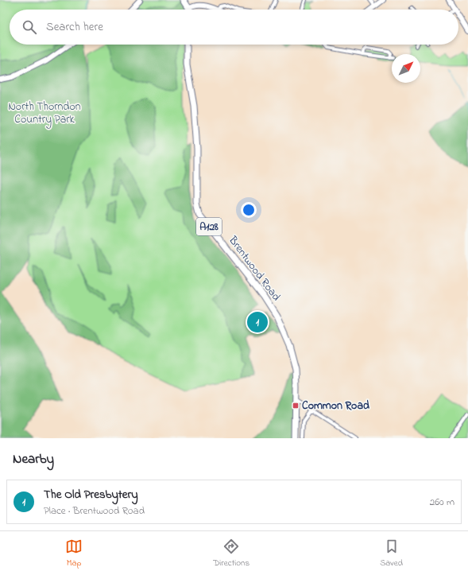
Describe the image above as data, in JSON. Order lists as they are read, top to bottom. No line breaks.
{"streets":{"main road":["A128","Brentwood Road"]},"parks":["North Thorndon Country Park"],"places":{"transit":["Common Road"]},"north":"top right","page":{"search":"Search here","pins":"1","heading":"Nearby","list":[{"mark":"1","name":"The Old Presbytery","note":"Place · Brentwood Road","value":"260 m"}],"nav":["Map","Directions","Saved"]}}
